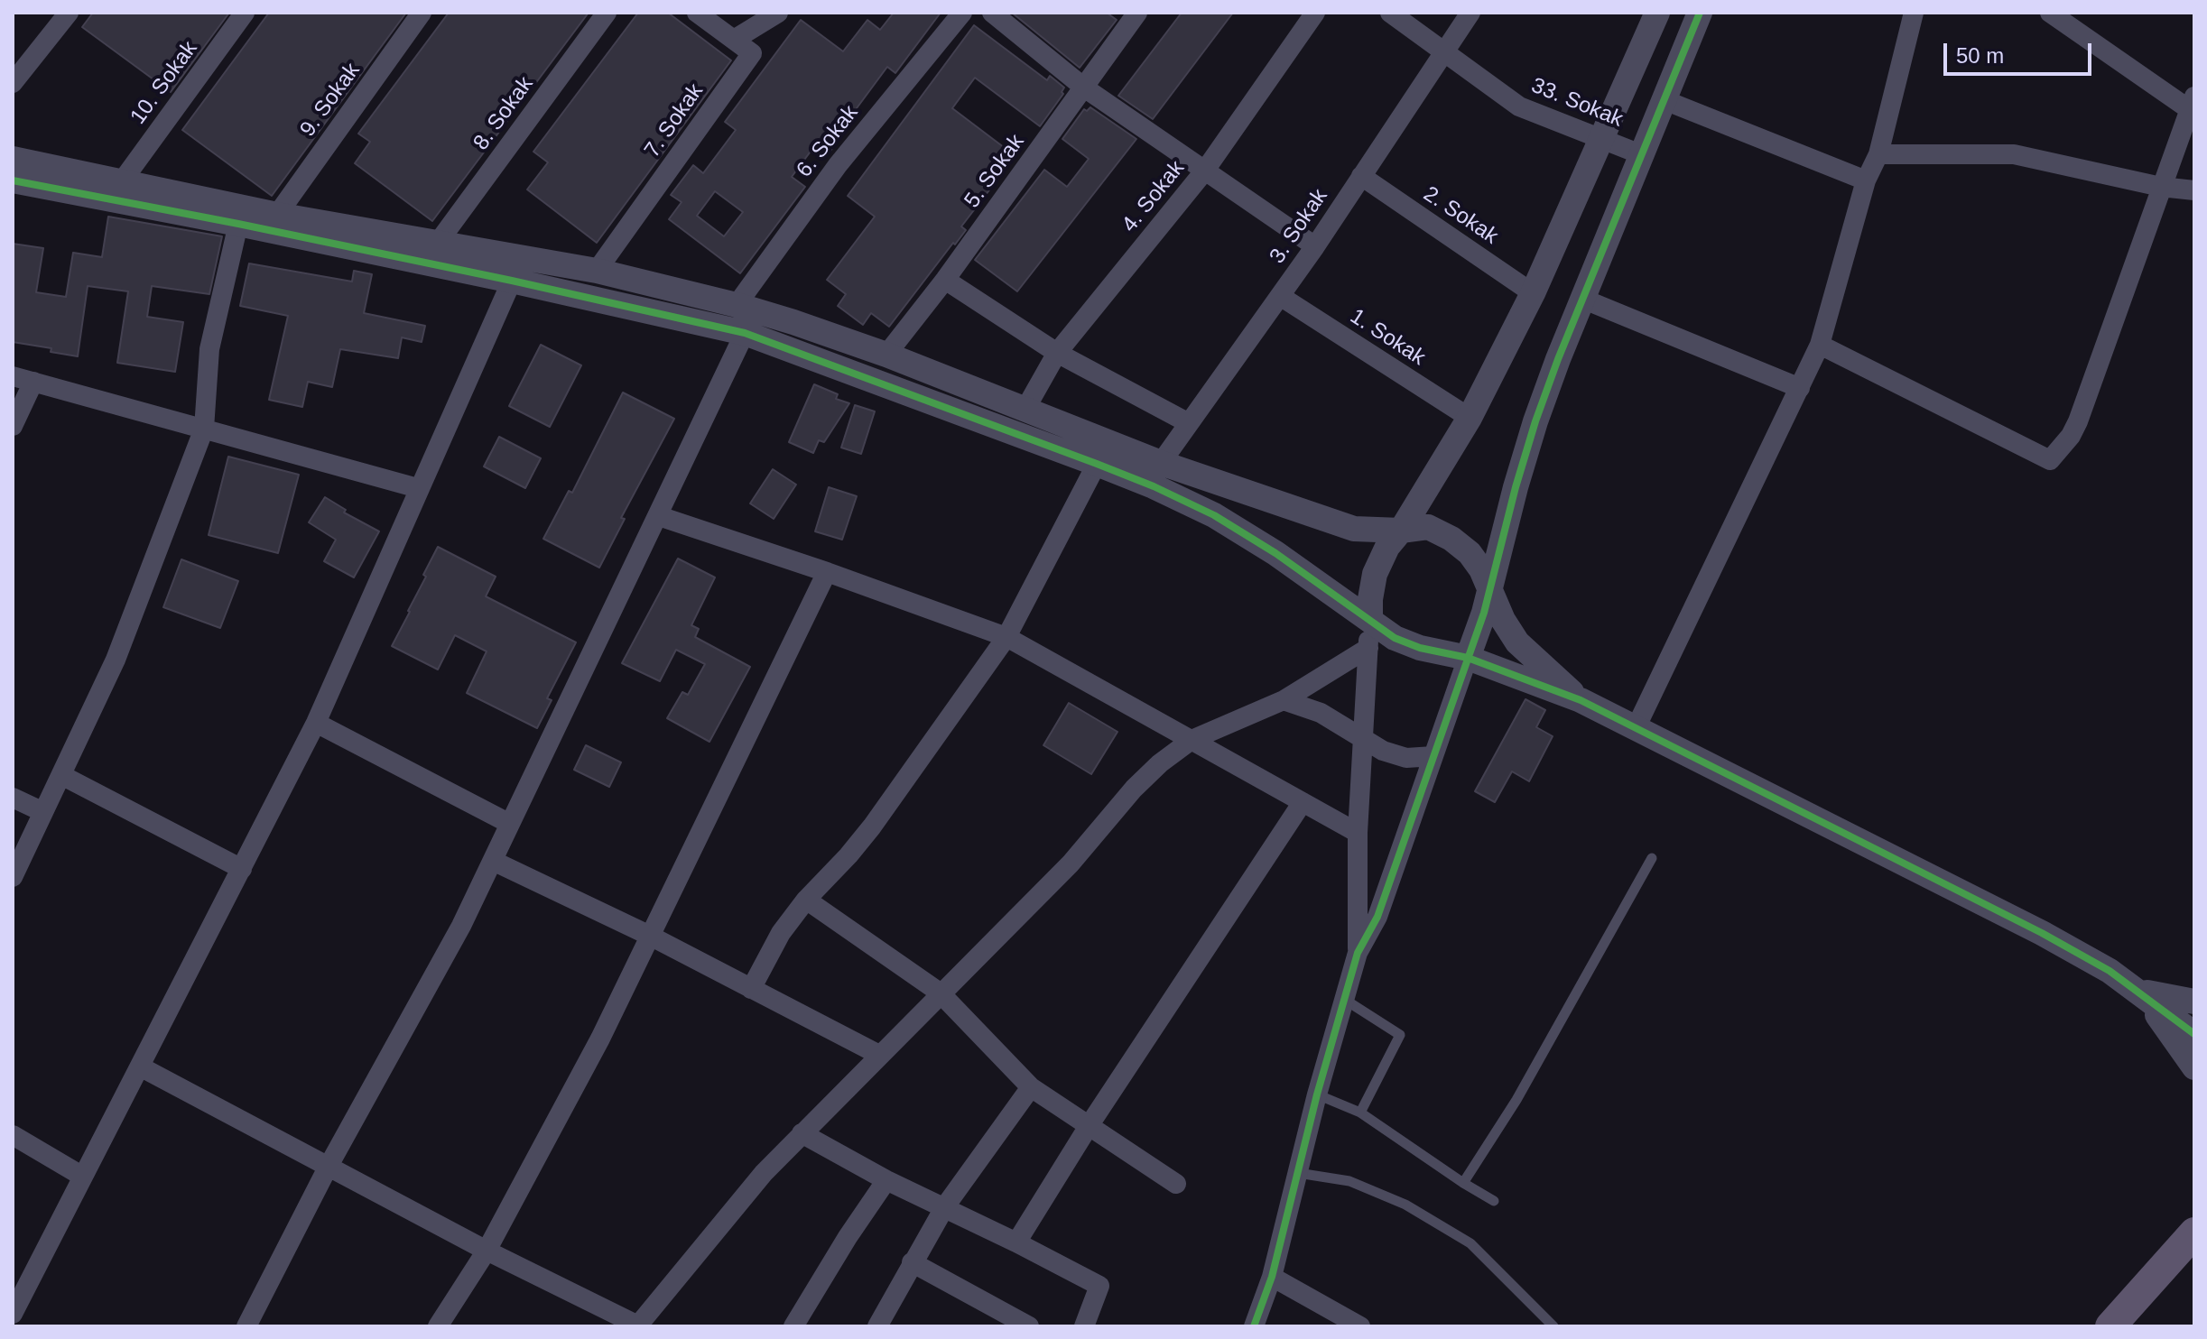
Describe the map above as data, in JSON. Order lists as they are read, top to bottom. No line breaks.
{"streets":{"street":["10. Sokak","9. Sokak","33. Sokak","8. Sokak","7. Sokak","6. Sokak","5. Sokak","4. Sokak","2. Sokak","3. Sokak","1. Sokak"]},"crossings":[["33. Sokak","3. Sokak"],["2. Sokak","3. Sokak"],["3. Sokak","1. Sokak"]],"scale_bar":"50 m"}
